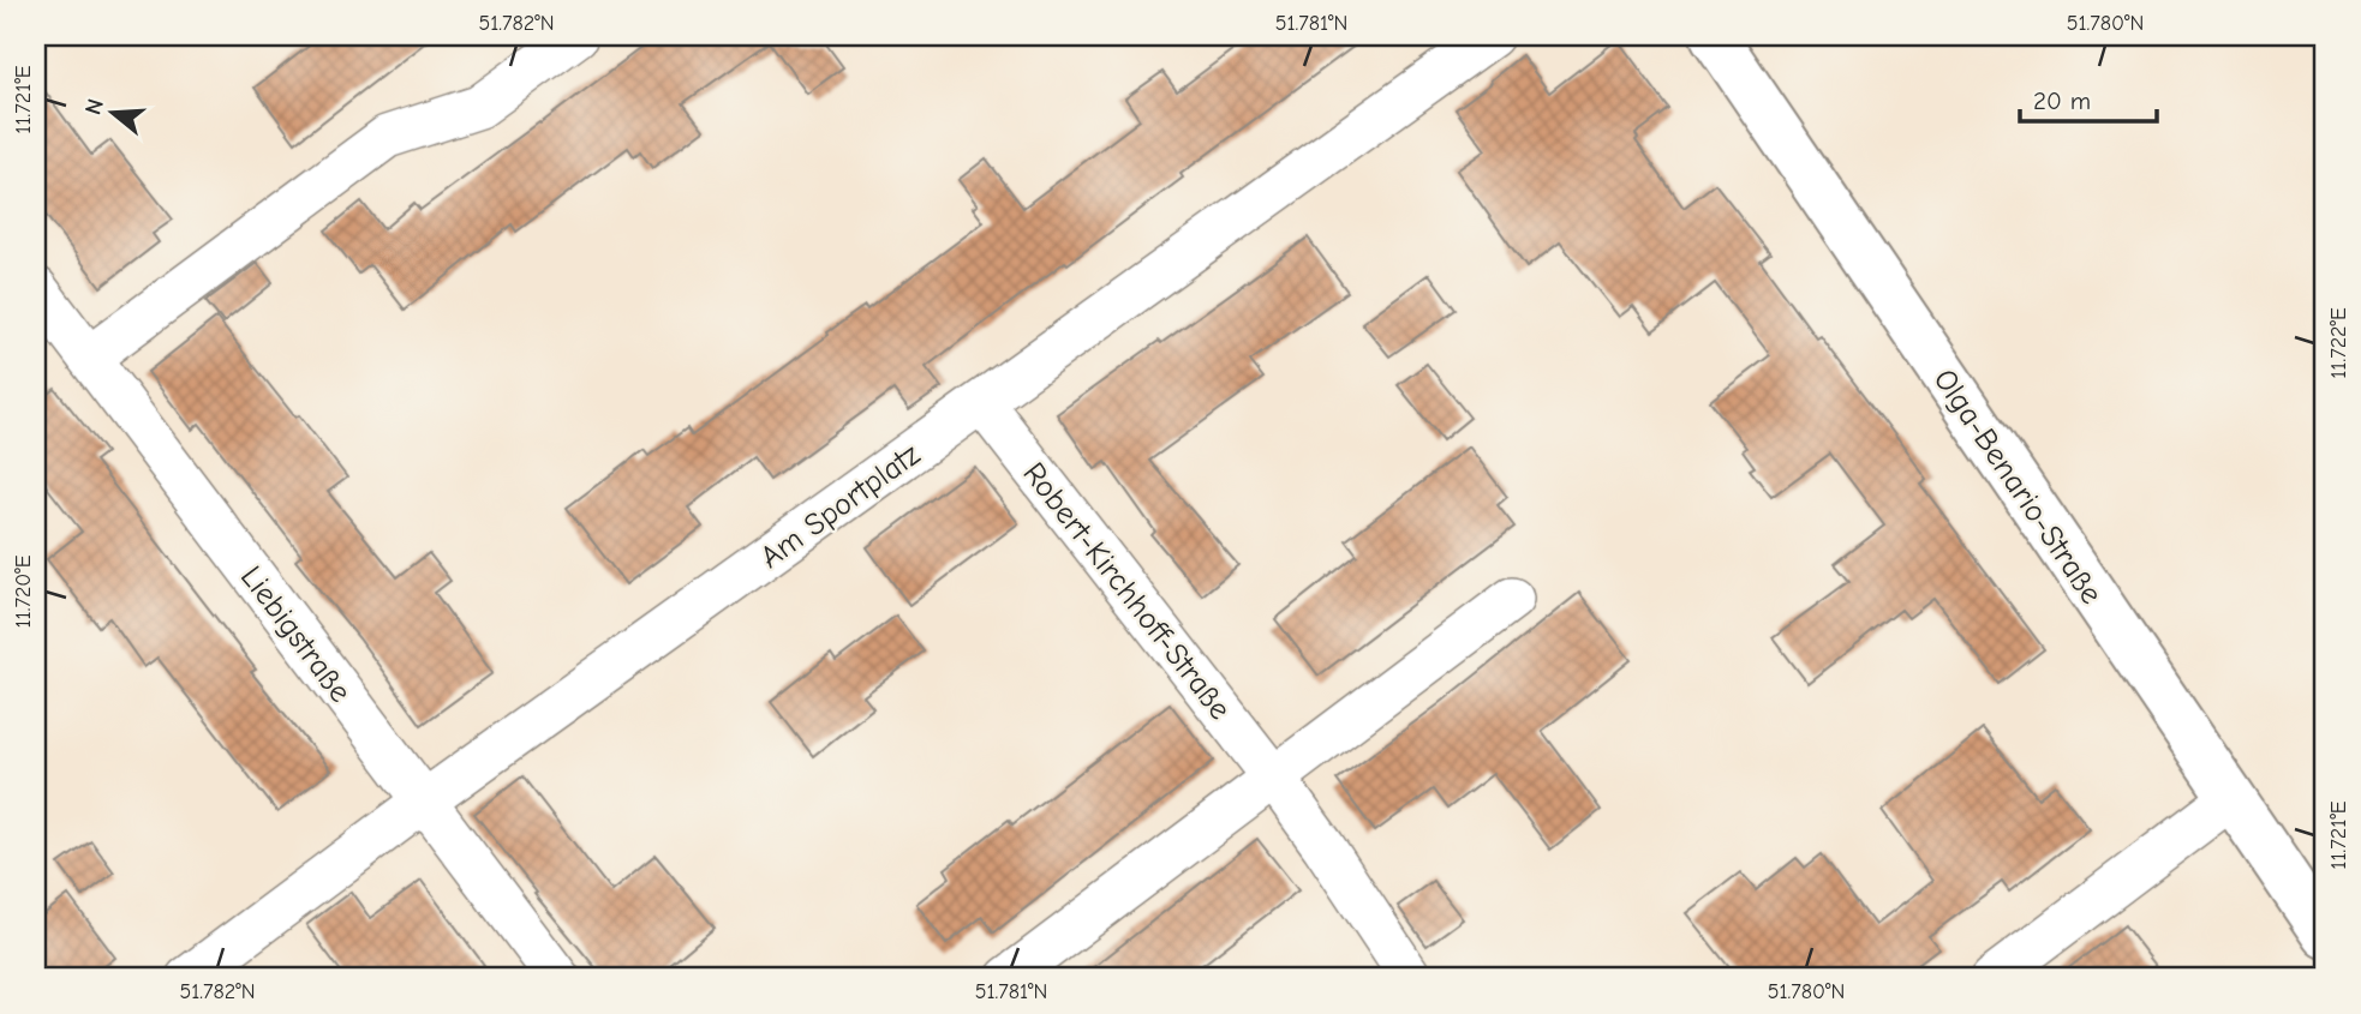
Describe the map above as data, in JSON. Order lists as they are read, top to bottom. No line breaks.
{"streets":{"street":["Olga-Benario-Straße","Am Sportplatz","Robert-Kirchhoff-Straße","Liebigstraße"]},"crossings":[["Am Sportplatz","Robert-Kirchhoff-Straße"],["Am Sportplatz","Liebigstraße"]],"scale_bar":"20 m","north":"left","coordinates":["51.782°N","51.781°N","51.780°N","11.721°E","11.722°E","11.720°E"]}
